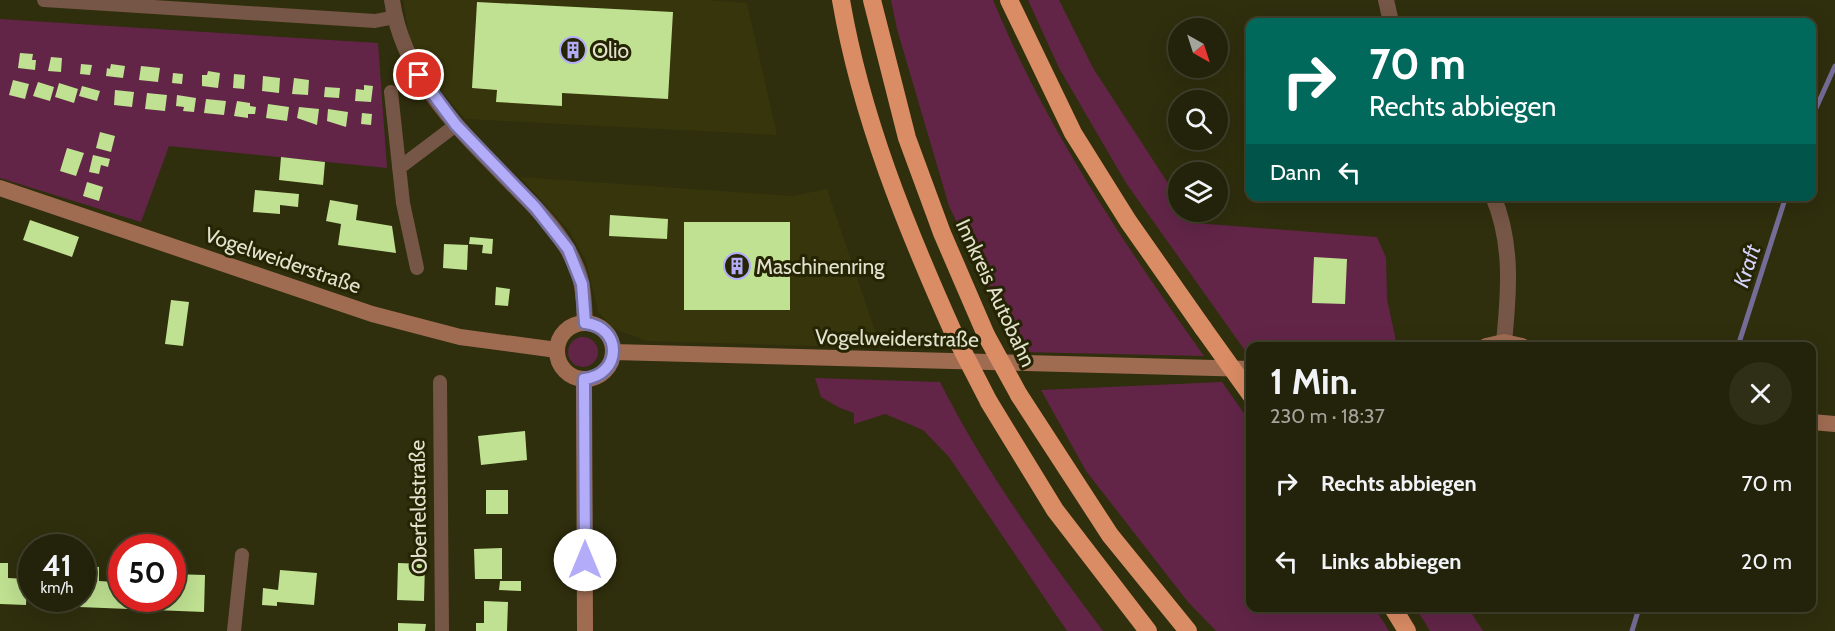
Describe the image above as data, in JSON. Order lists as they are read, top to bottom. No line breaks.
{"streets":{"highway":["Innkreis Autobahn"],"main road":["Vogelweiderstraße"],"street":["Oberfeldstraße"]},"water":["Kraft"],"places":{"building":["Olio","Maschinenring"]},"north":"bottom right","page":{"turn":["70 m","Rechts abbiegen"],"then":"Dann","heading":["1 Min.","230 m · 18:37"],"list":[{"name":"Rechts abbiegen","value":"70 m"},{"name":"Links abbiegen","value":"20 m"}],"speed":"41 km/h","limit":"50"}}
